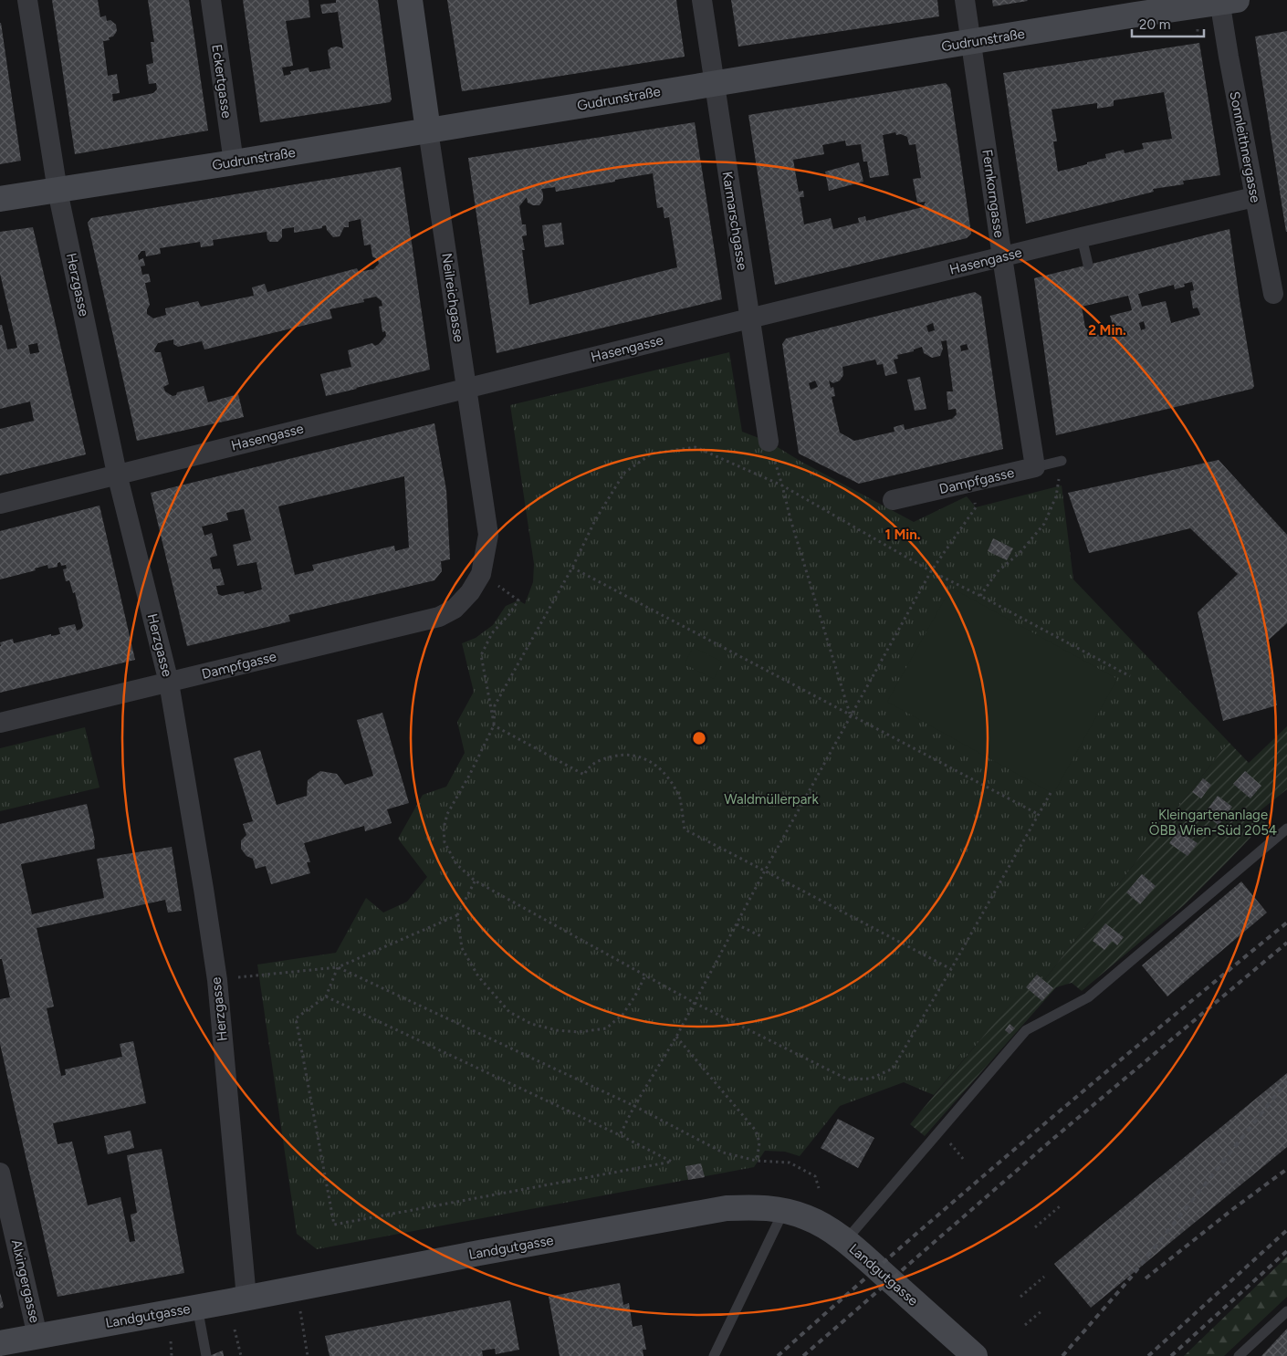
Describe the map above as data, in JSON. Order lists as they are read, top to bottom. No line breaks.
{"streets":{"main road":["Gudrunstraße","Neilreichgasse","Landgutgasse"],"street":["Eckertgasse","Sonnleithnergasse","Fernkorngasse","Karmarschgasse","Hasengasse","Herzgasse","Dampfgasse","Alxingergasse"]},"crossings":[["Gudrunstraße","Eckertgasse"],["Gudrunstraße","Sonnleithnergasse"],["Gudrunstraße","Fernkorngasse"],["Gudrunstraße","Karmarschgasse"],["Gudrunstraße","Herzgasse"],["Gudrunstraße","Neilreichgasse"],["Sonnleithnergasse","Hasengasse"],["Fernkorngasse","Hasengasse"],["Fernkorngasse","Dampfgasse"],["Karmarschgasse","Hasengasse"],["Hasengasse","Herzgasse"],["Hasengasse","Neilreichgasse"],["Herzgasse","Dampfgasse"],["Herzgasse","Landgutgasse"],["Neilreichgasse","Dampfgasse"],["Landgutgasse","Alxingergasse"]],"parks":["Waldmüllerpark","Kleingartenanlage ÖBB Wien-Süd 2054"],"scale_bar":"20 m","rings":["2 Min.","1 Min."]}
